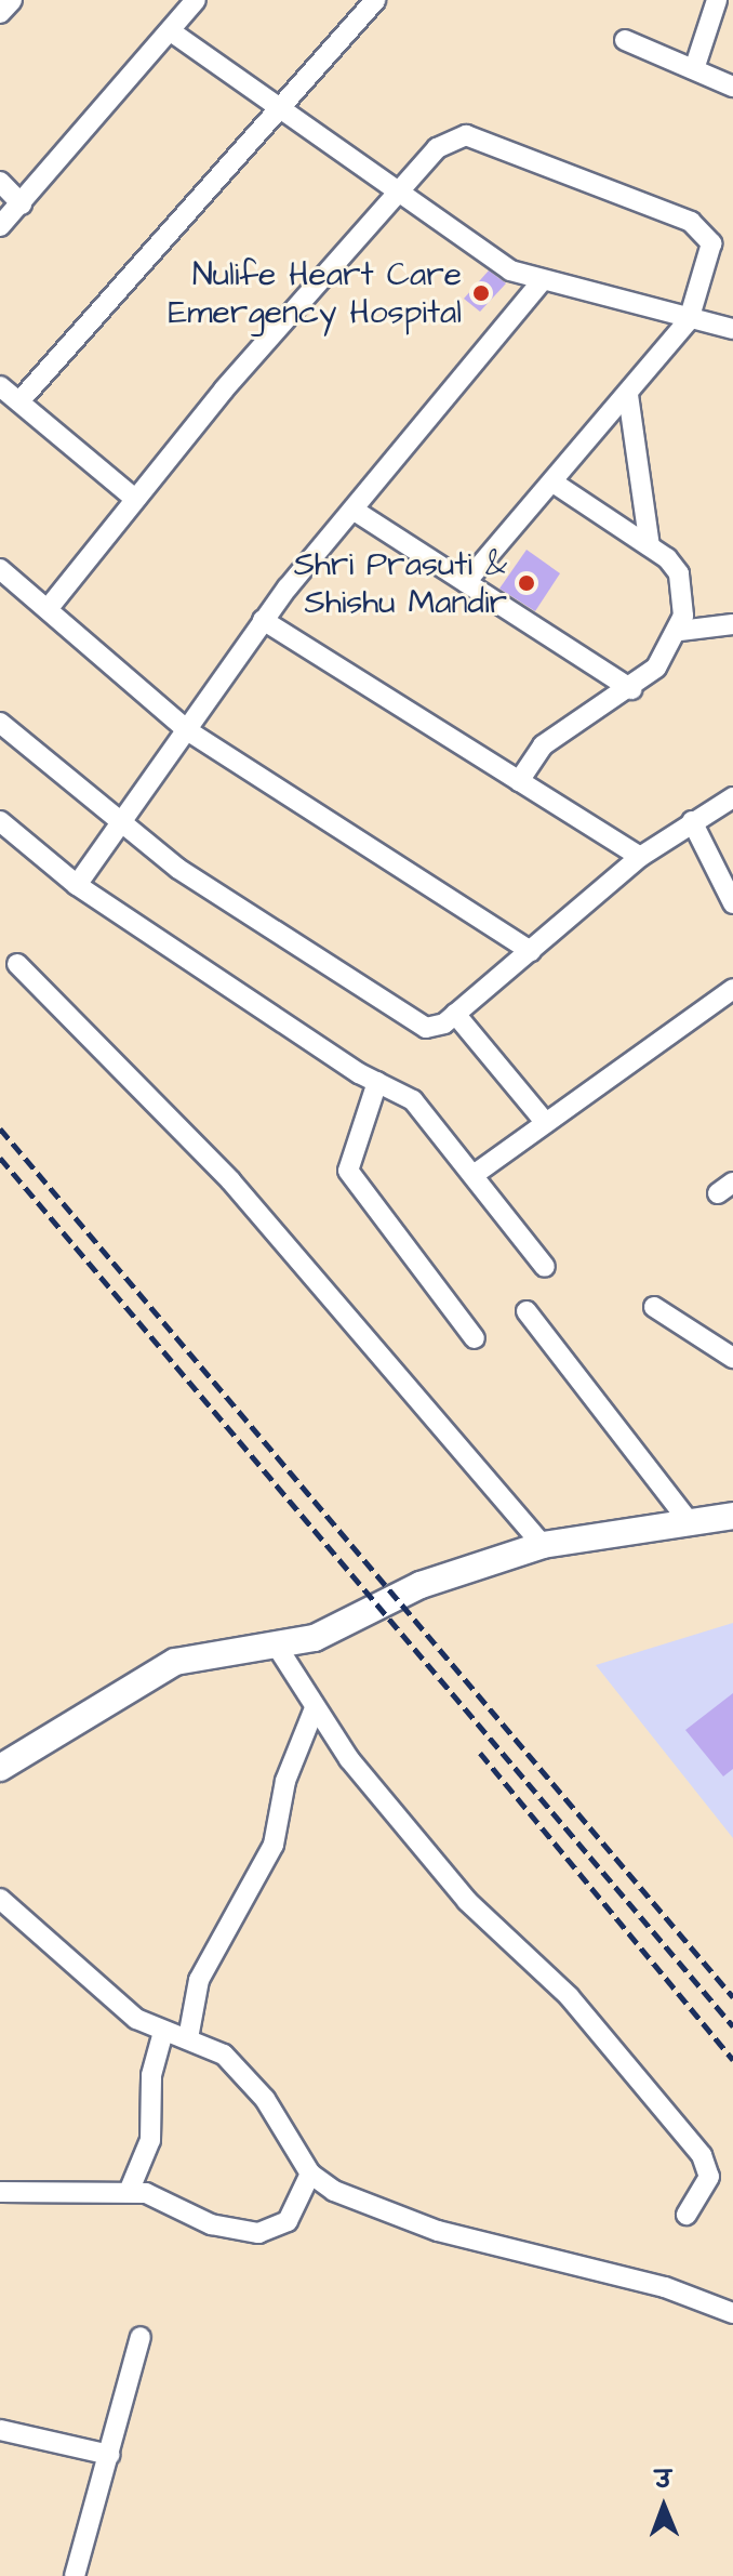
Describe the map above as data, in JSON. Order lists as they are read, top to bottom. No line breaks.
{"places":["Nulife Heart Care Emergency Hospital","Shri Prasuti & Shishu Mandir"],"north":"top"}
